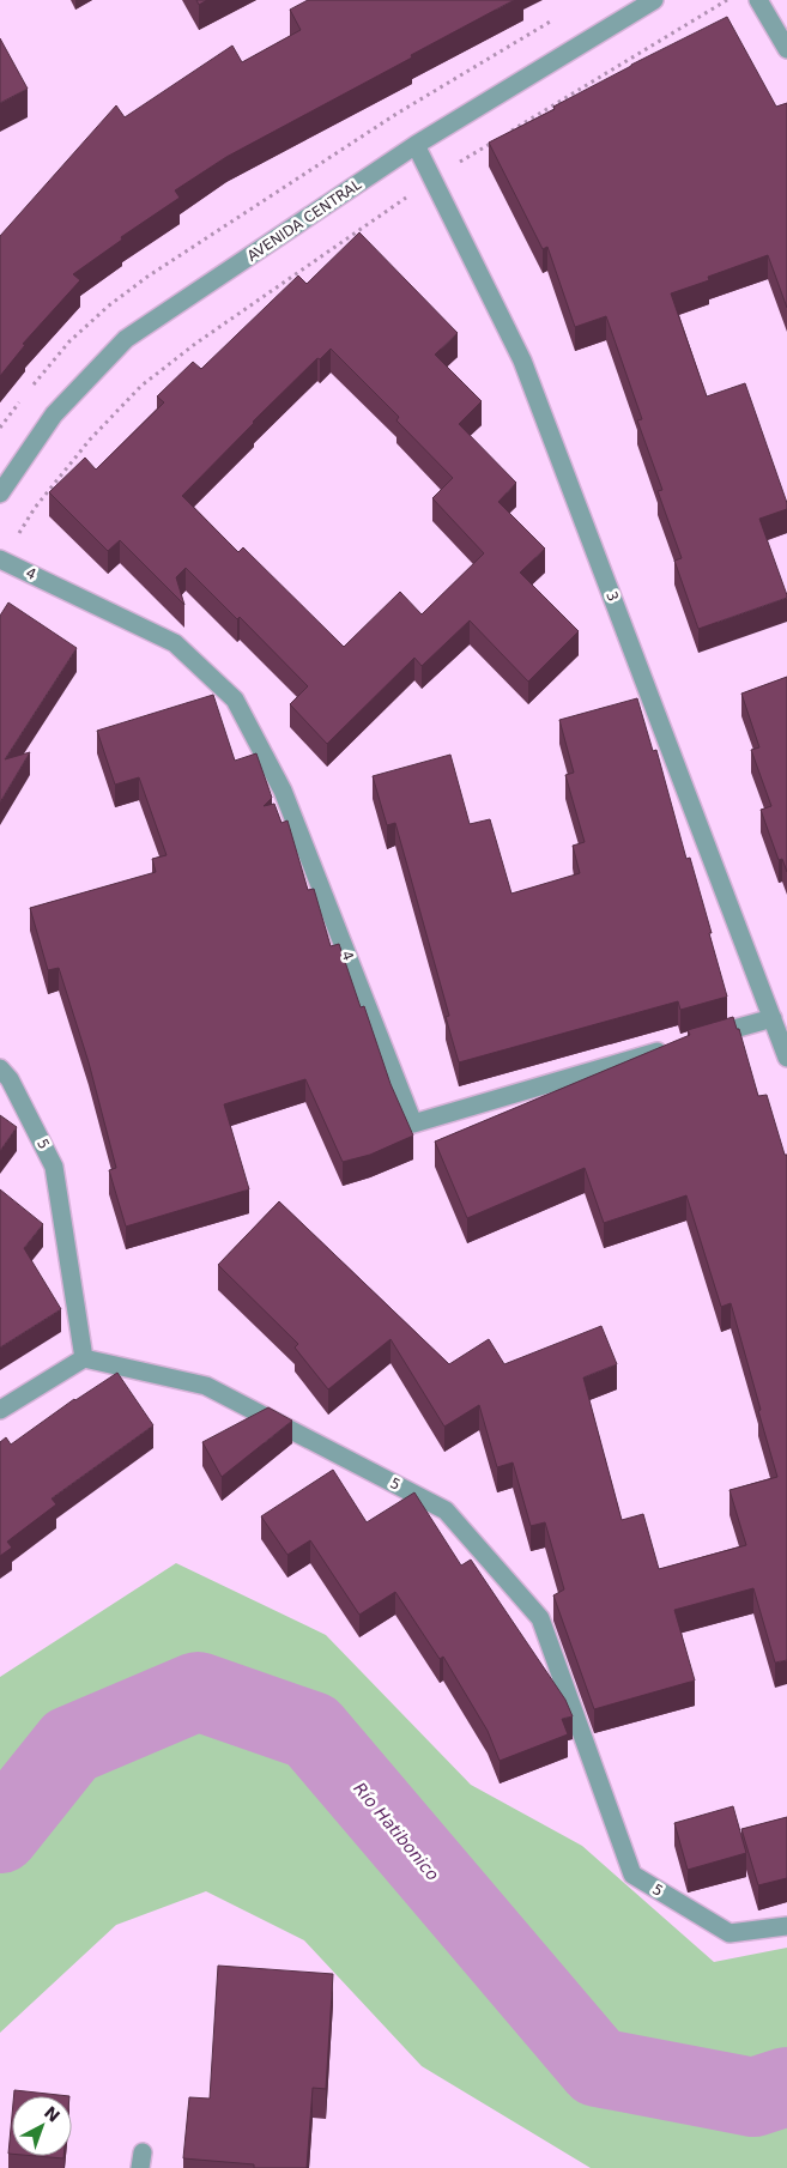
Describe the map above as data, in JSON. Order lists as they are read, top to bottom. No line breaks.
{"streets":{"street":["AVENIDA CENTRAL","4","3","5"]},"crossings":[["AVENIDA CENTRAL","3"]],"water":["Río Hatibonico"],"north":"top right"}
